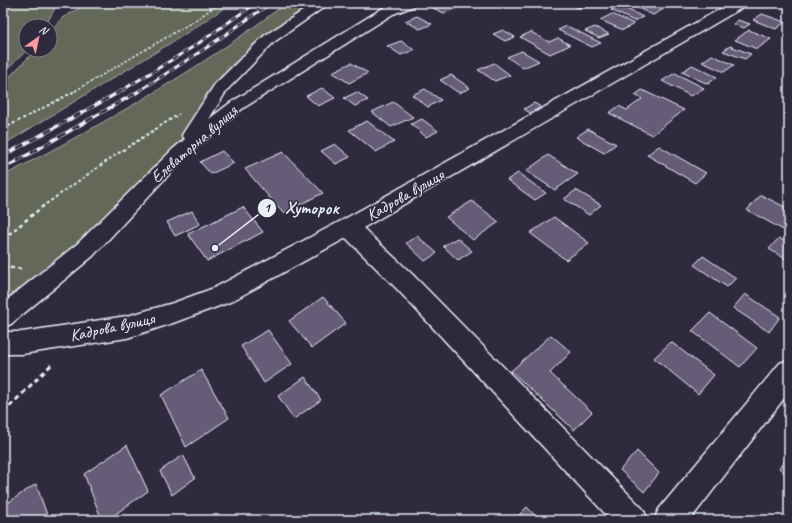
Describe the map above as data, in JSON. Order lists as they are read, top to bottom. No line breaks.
{"streets":{"street":["Елеваторна вулиця","Кадрова вулиця"]},"places":["Хуторок"],"north":"top right"}
